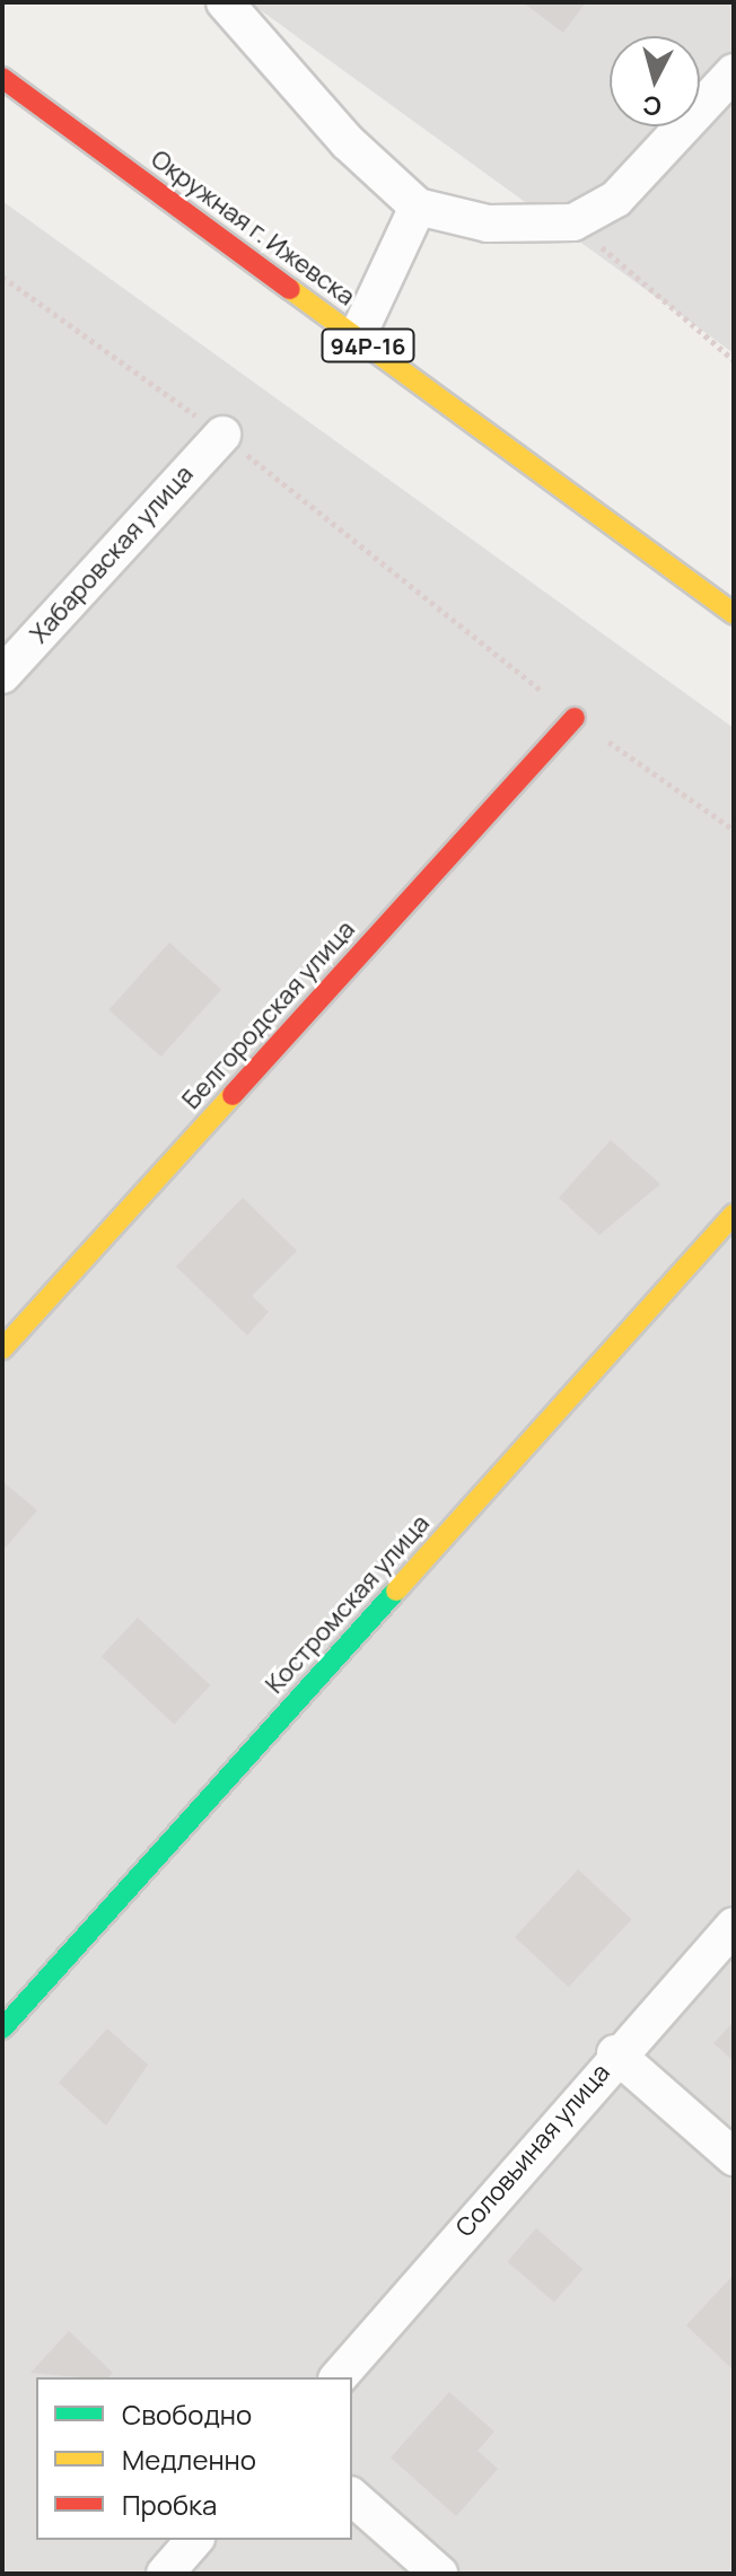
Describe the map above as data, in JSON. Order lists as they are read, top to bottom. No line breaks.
{"streets":{"street":["Окружная г. Ижевска","94Р-16","Хабаровская улица","Белгородская улица","Костромская улица","Соловьиная улица"]},"legend":["Свободно","Медленно","Пробка"],"north":"bottom"}
